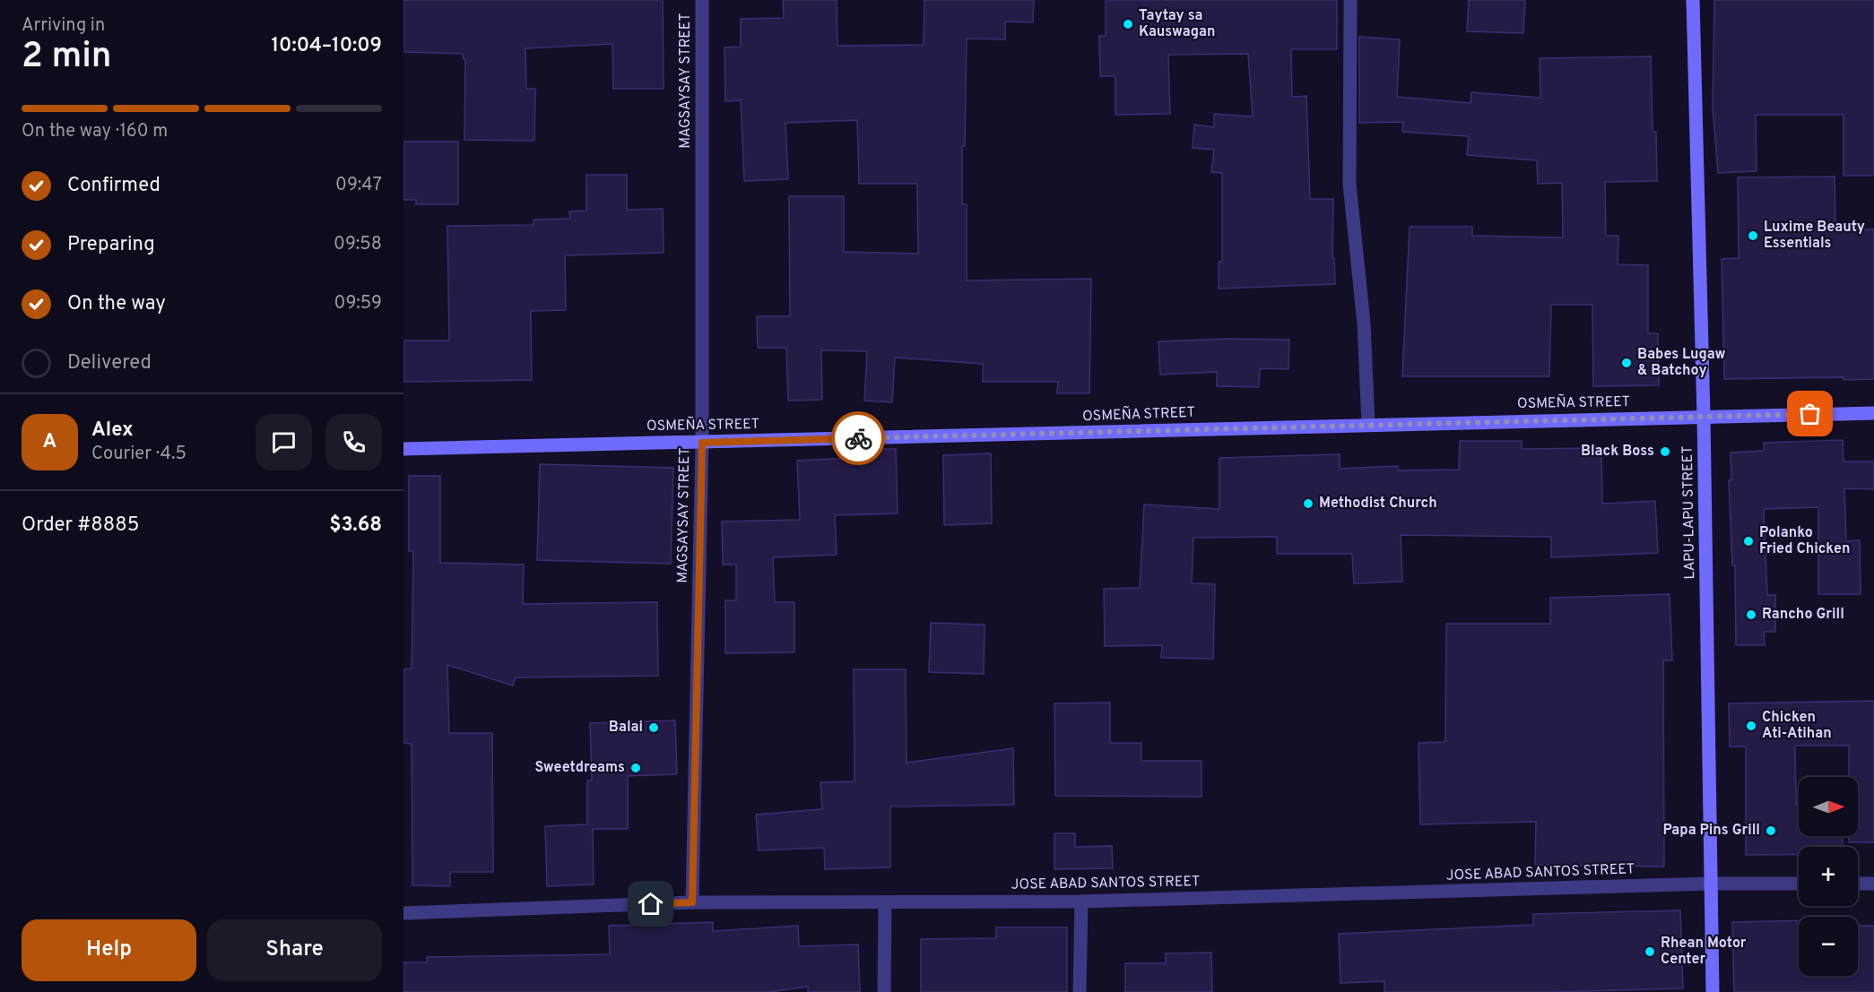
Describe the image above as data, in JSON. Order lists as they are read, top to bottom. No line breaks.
{"streets":{"street":["MAGSAYSAY STREET","OSMEÑA STREET","LAPU-LAPU STREET","JOSE ABAD SANTOS STREET"]},"crossings":[["MAGSAYSAY STREET","OSMEÑA STREET"],["MAGSAYSAY STREET","JOSE ABAD SANTOS STREET"],["OSMEÑA STREET","LAPU-LAPU STREET"],["LAPU-LAPU STREET","JOSE ABAD SANTOS STREET"]],"places":["Taytay sa Kauswagan","Luxime Beauty Essentials","Babes Lugaw & Batchoy","Black Boss","Methodist Church","Polanko Fried Chicken","Rancho Grill","Chicken Ati-Atihan","Balai","Sweetdreams","Papa Pins Grill","Rhean Motor Center"],"north":"right","page":{"heading":["2 min","Arriving in","10:04–10:09"],"panel":["Alex","Courier · 4.5","Order #8885","$3.68"],"bar":"On the way · 160 m","list":[["Confirmed","09:47"],["Preparing","09:58"],["On the way","09:59"],"Delivered"],"round":"A","map_buttons":["+","−"],"buttons":["Help","Share"]}}
